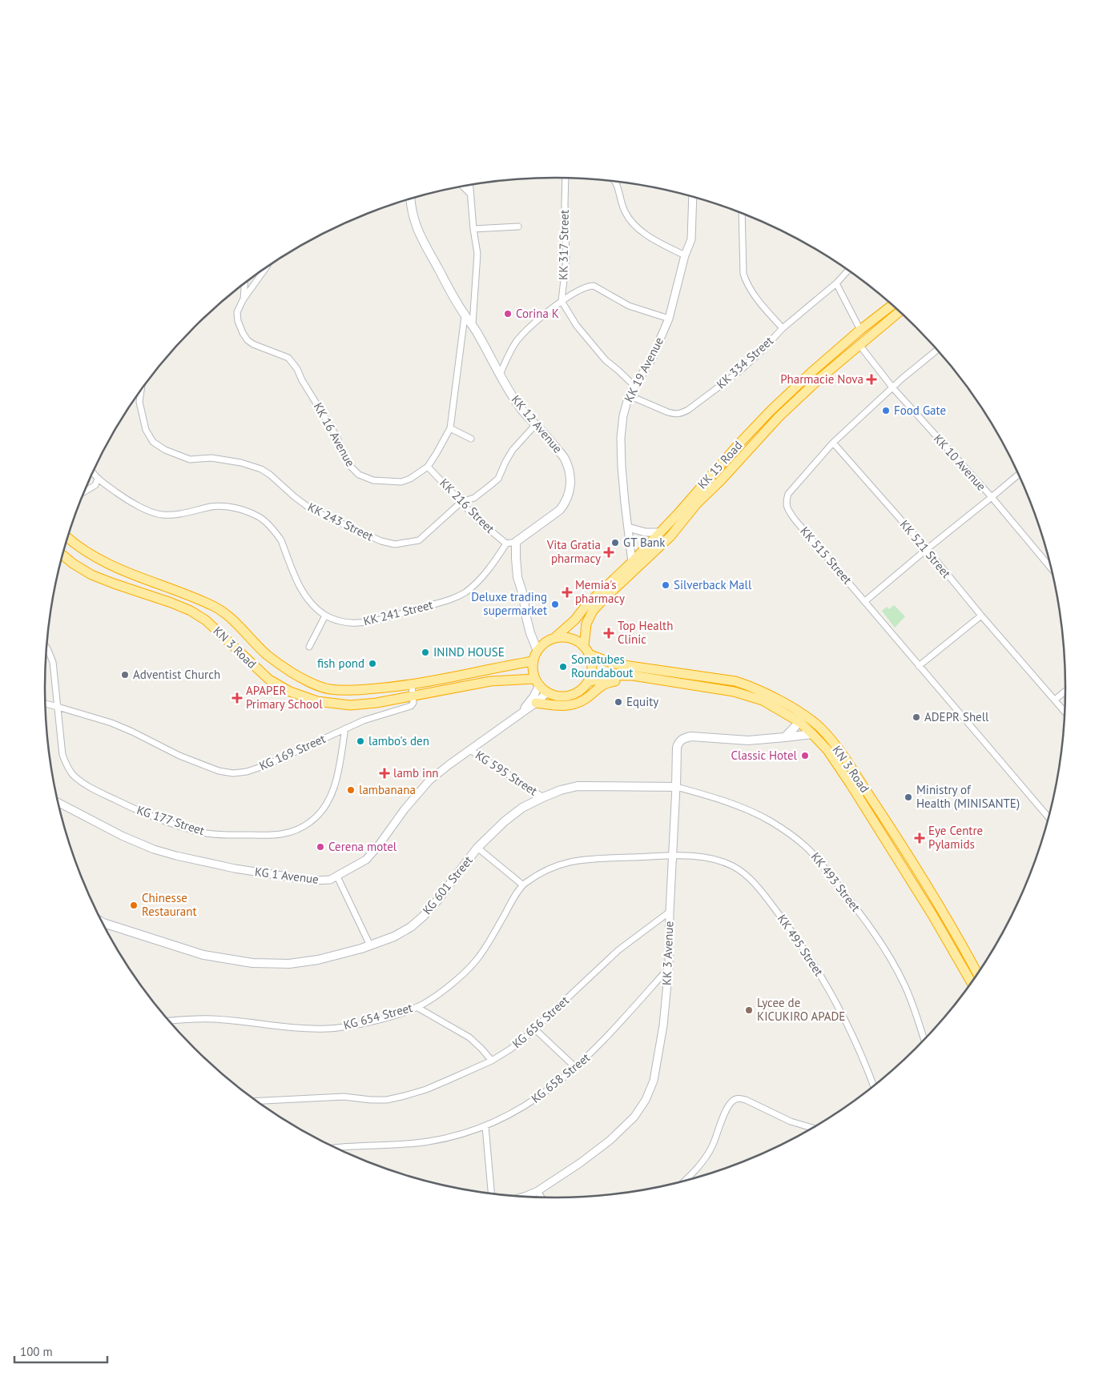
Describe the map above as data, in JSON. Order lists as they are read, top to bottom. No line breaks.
{"streets":{"highway":["KK 15 Road","KN 3 Road"],"main road":["KK 12 Avenue","KG 601 Street","KK 3 Avenue"],"street":["KK 317 Street","KK 334 Street","KK 19 Avenue","KK 16 Avenue","KK 10 Avenue","KK 216 Street","KK 243 Street","KK 521 Street","KK 515 Street","KK 241 Street","KG 169 Street","KG 595 Street","KG 177 Street","KG 1 Avenue","KK 493 Street","KK 495 Street","KG 654 Street","KG 656 Street","KG 658 Street"]},"crossings":[["KK 334 Street","KK 19 Avenue"],["KK 19 Avenue","KK 15 Road"],["KK 12 Avenue","KK 16 Avenue"],["KK 12 Avenue","KK 243 Street"],["KK 16 Avenue","KK 216 Street"],["KK 10 Avenue","KK 15 Road"],["KK 15 Road","KN 3 Road"],["KK 15 Road","KG 1 Avenue"],["KK 216 Street","KK 243 Street"],["KK 216 Street","KK 241 Street"],["KK 521 Street","KK 515 Street"],["KN 3 Road","KG 169 Street"],["KN 3 Road","KG 1 Avenue"],["KN 3 Road","KK 3 Avenue"],["KG 169 Street","KG 177 Street"],["KG 595 Street","KG 1 Avenue"],["KG 595 Street","KG 601 Street"],["KK 493 Street","KG 601 Street"],["KK 493 Street","KK 3 Avenue"],["KG 601 Street","KK 3 Avenue"],["KK 495 Street","KK 3 Avenue"],["KK 495 Street","KG 654 Street"],["KK 3 Avenue","KG 654 Street"],["KK 3 Avenue","KG 656 Street"],["KK 3 Avenue","KG 658 Street"]],"places":{"other":["Corina K","Food Gate","GT Bank","Silverback Mall","Deluxe trading supermarket","ININD HOUSE","fish pond","Sonatubes Roundabout","Adventist Church","Equity","ADEPR Shell","lambo's den","Classic Hotel","lambanana","Ministry of Health (MINISANTE)","Cerena motel","Chinesse Restaurant","Lycee de KICUKIRO APADE"],"health":["Pharmacie Nova","Vita Gratia pharmacy","Memia's pharmacy","Top Health Clinic","APAPER Primary School","lamb inn","Eye Centre Pylamids"]},"scale_bar":"100 m"}
